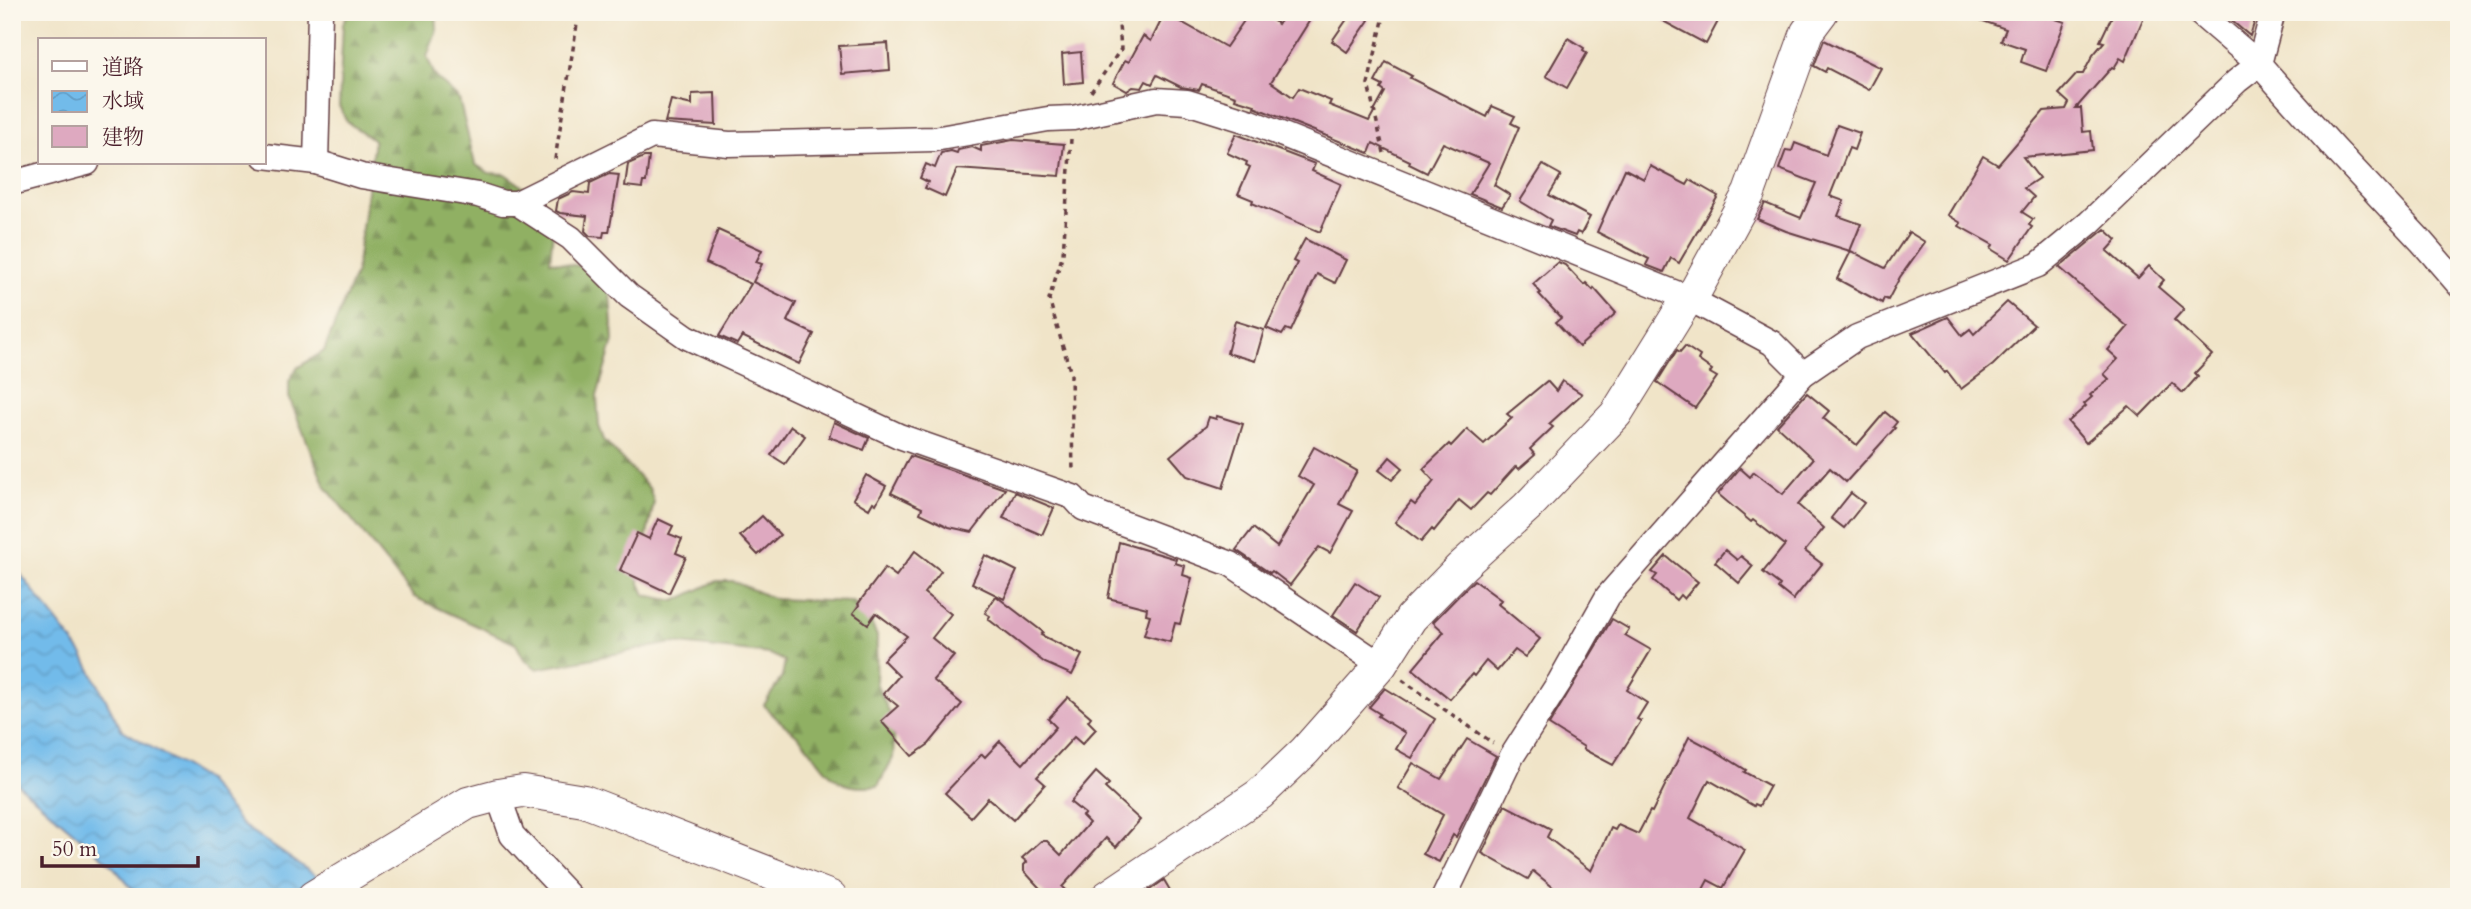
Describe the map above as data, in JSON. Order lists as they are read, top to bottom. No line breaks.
{"legend":["道路","水域","建物"],"scale_bar":"50 m"}
